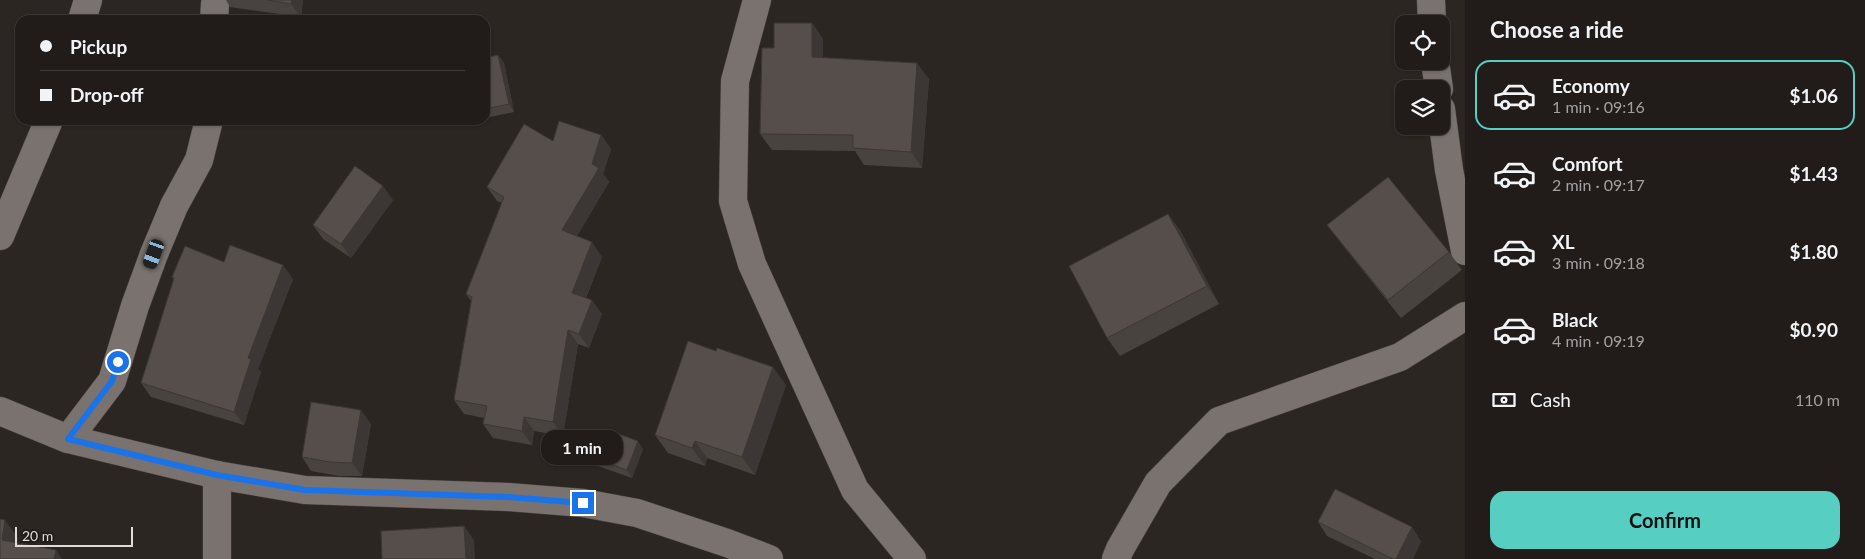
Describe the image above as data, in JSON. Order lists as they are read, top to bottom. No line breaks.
{"scale_bar":"20 m","page":{"heading":"Choose a ride","banner":["Pickup","Drop-off"],"list":[{"name":"Economy","note":"1 min · 09:16","value":"$1.06"},{"name":"Comfort","note":"2 min · 09:17","value":"$1.43"},{"name":"XL","note":"3 min · 09:18","value":"$1.80"},{"name":"Black","note":"4 min · 09:19","value":"$0.90"}],"pay":["Cash","110 m"],"bubble":"1 min","buttons":"Confirm","scale":"20 m"}}
